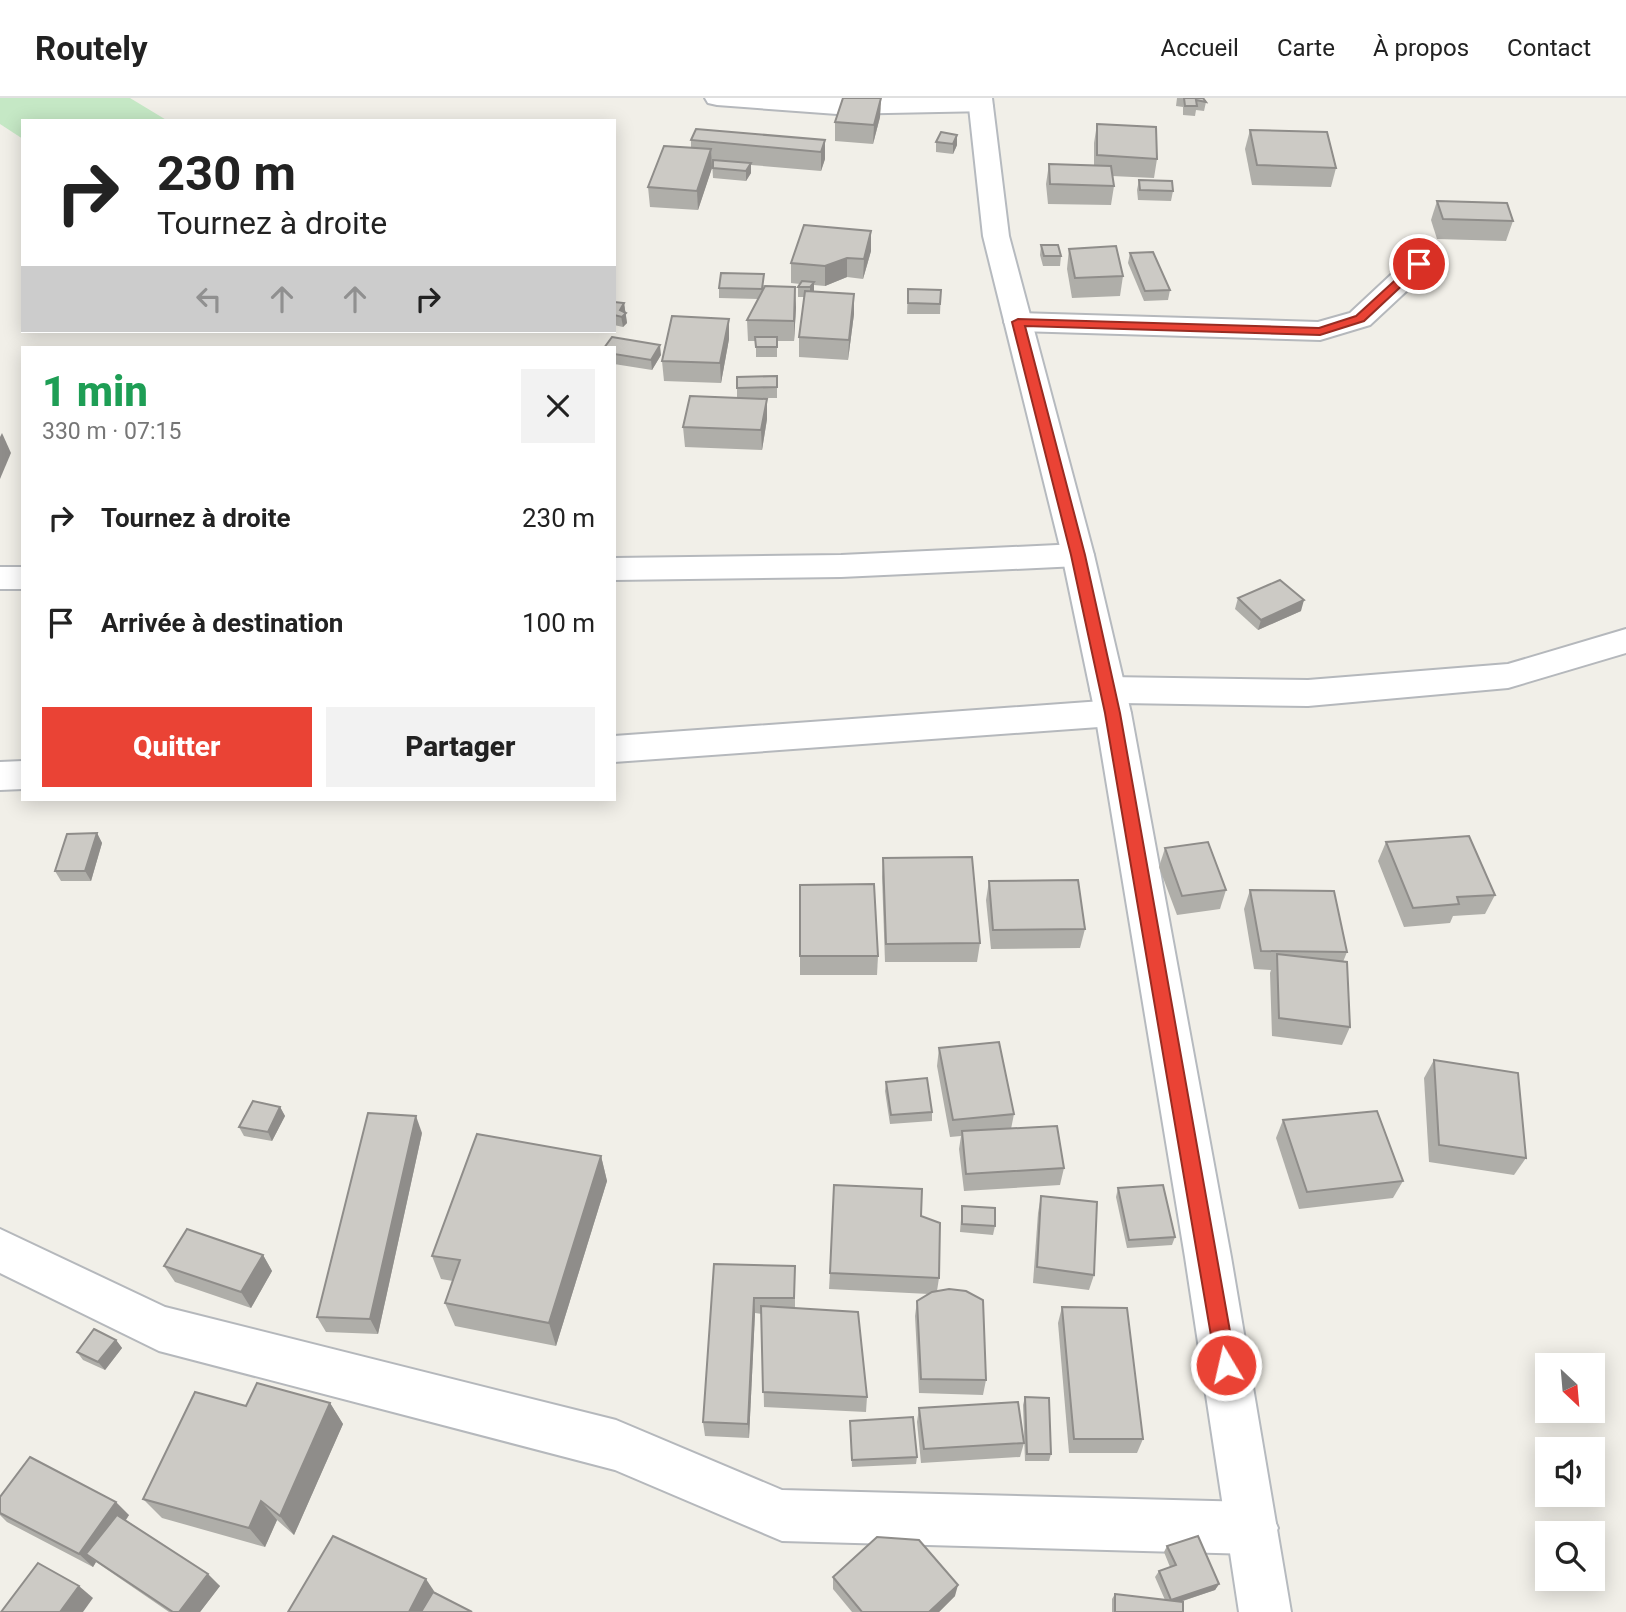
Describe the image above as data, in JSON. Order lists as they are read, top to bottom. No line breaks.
{"north":"bottom right","page":{"header":"Routely","nav":["Accueil","Carte","À propos","Contact"],"turn":["230 m","Tournez à droite"],"heading":["1 min","330 m · 07:15"],"list":[{"name":"Tournez à droite","value":"230 m"},{"name":"Arrivée à destination","value":"100 m"}],"buttons":["Quitter","Partager"]}}
